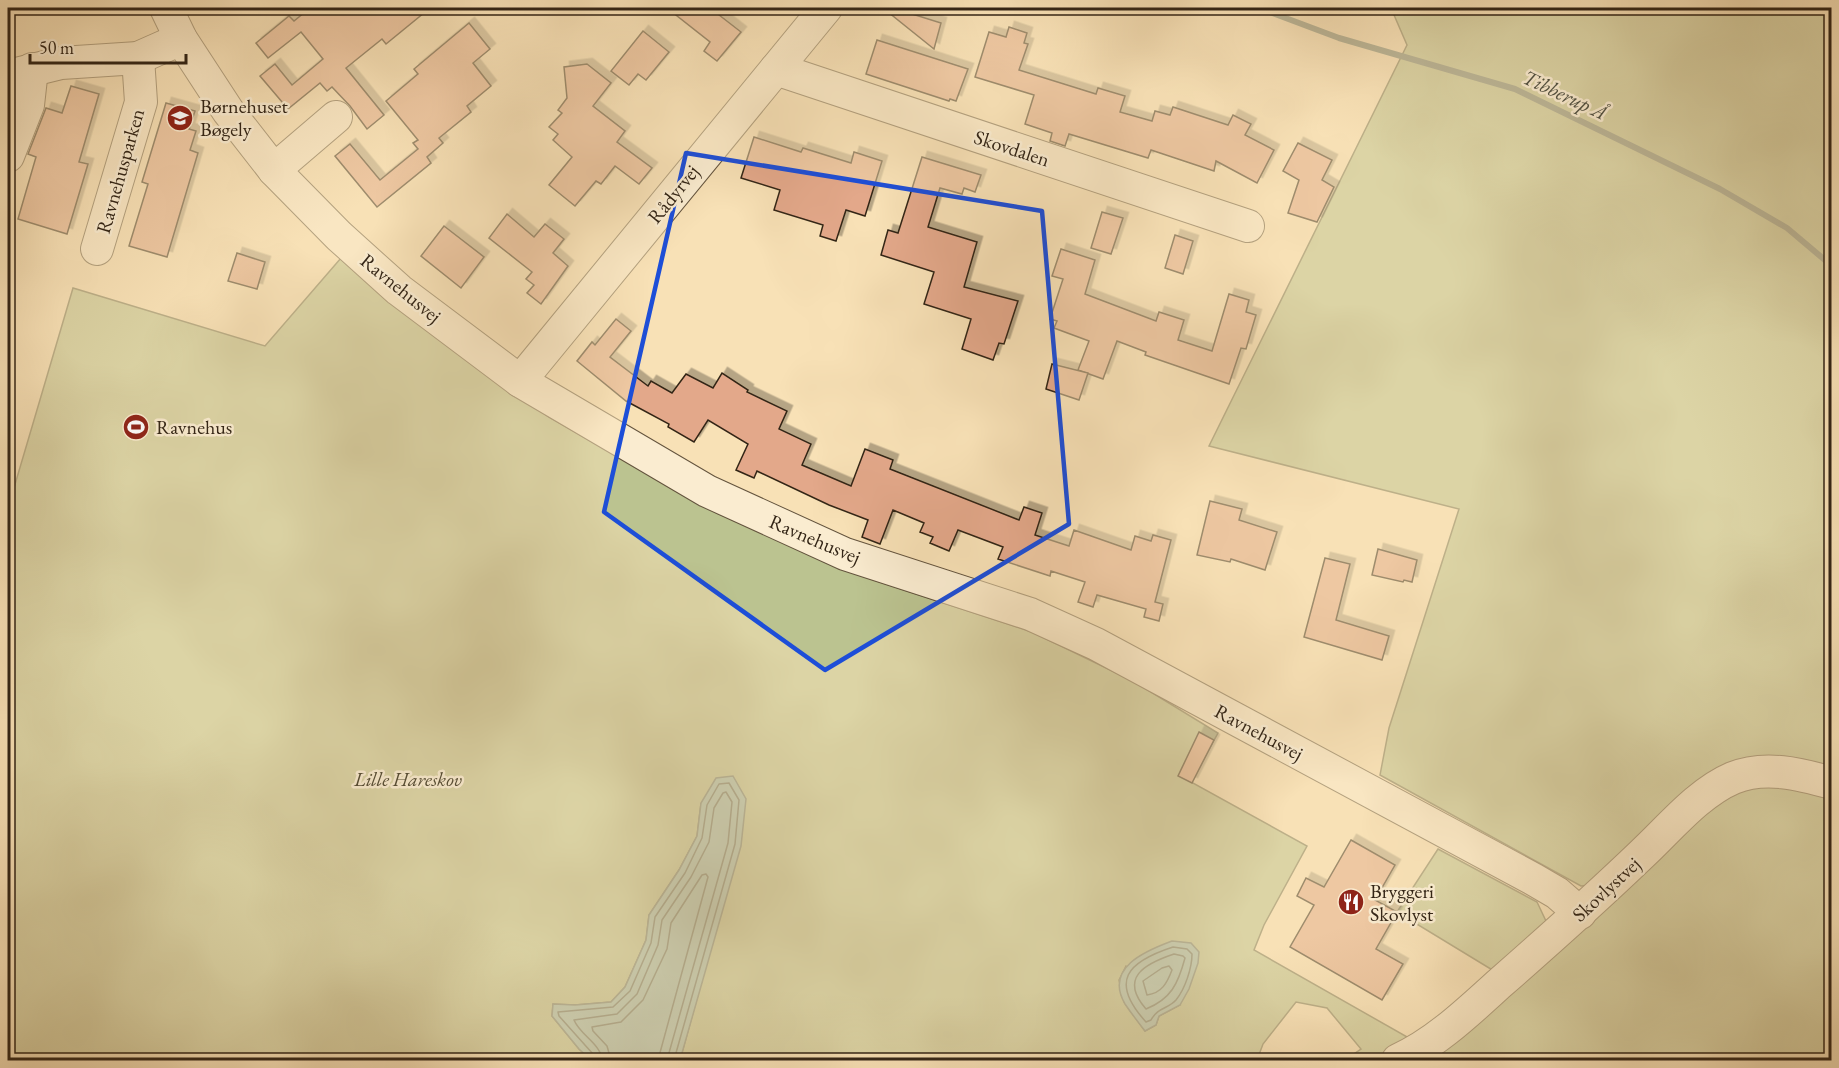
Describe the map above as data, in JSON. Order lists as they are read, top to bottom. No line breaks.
{"streets":{"street":["Skovdalen","Ravnehusparken","Rådyrvej","Ravnehusvej","Skovlystvej"]},"crossings":[["Skovdalen","Rådyrvej"],["Rådyrvej","Ravnehusvej"],["Ravnehusvej","Skovlystvej"]],"water":["Tibberup Å"],"parks":["Lille Hareskov"],"places":{"school or university":["Børnehuset Bøgely"],"sports":["Ravnehus"],"restaurant":["Bryggeri Skovlyst"]},"scale_bar":"50 m"}
